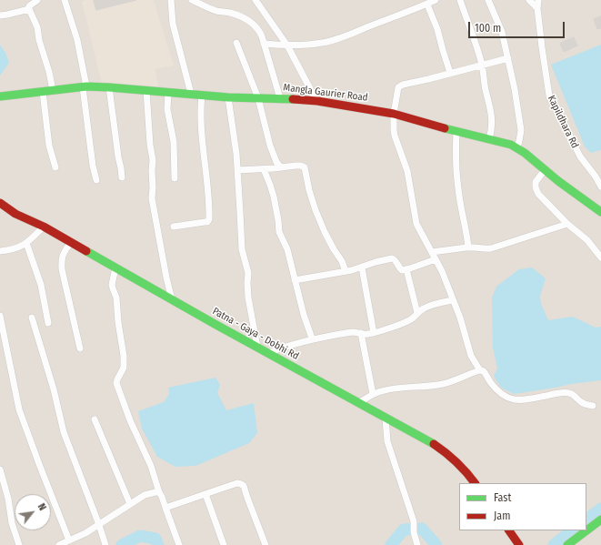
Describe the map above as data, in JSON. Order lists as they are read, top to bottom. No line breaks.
{"streets":{"street":["Mangla Gaurier Road","Kapildhara Rd","Patna - Gaya - Dobhi Rd"]},"legend":["Fast","Jam"],"scale_bar":"100 m","north":"top right"}
